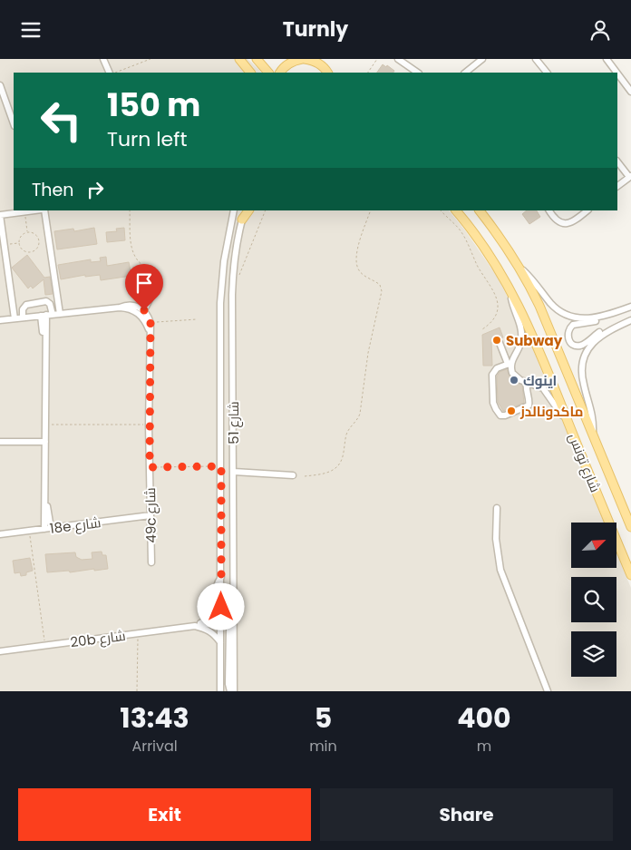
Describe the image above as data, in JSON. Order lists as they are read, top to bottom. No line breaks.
{"streets":{"main road":["شارع تونس"],"street":["شارع 51","49c شارع","18e شارع","20b شارع"]},"crossings":[["شارع 51","20b شارع"],["49c شارع","18e شارع"]],"places":["Subway","اينوك","ماكدونالدز"],"north":"top right","page":{"header":"Turnly","turn":["150 m","Turn left"],"then":"Then","eta":["13:43","Arrival","5","min","400","m"],"buttons":["Exit","Share"]}}
